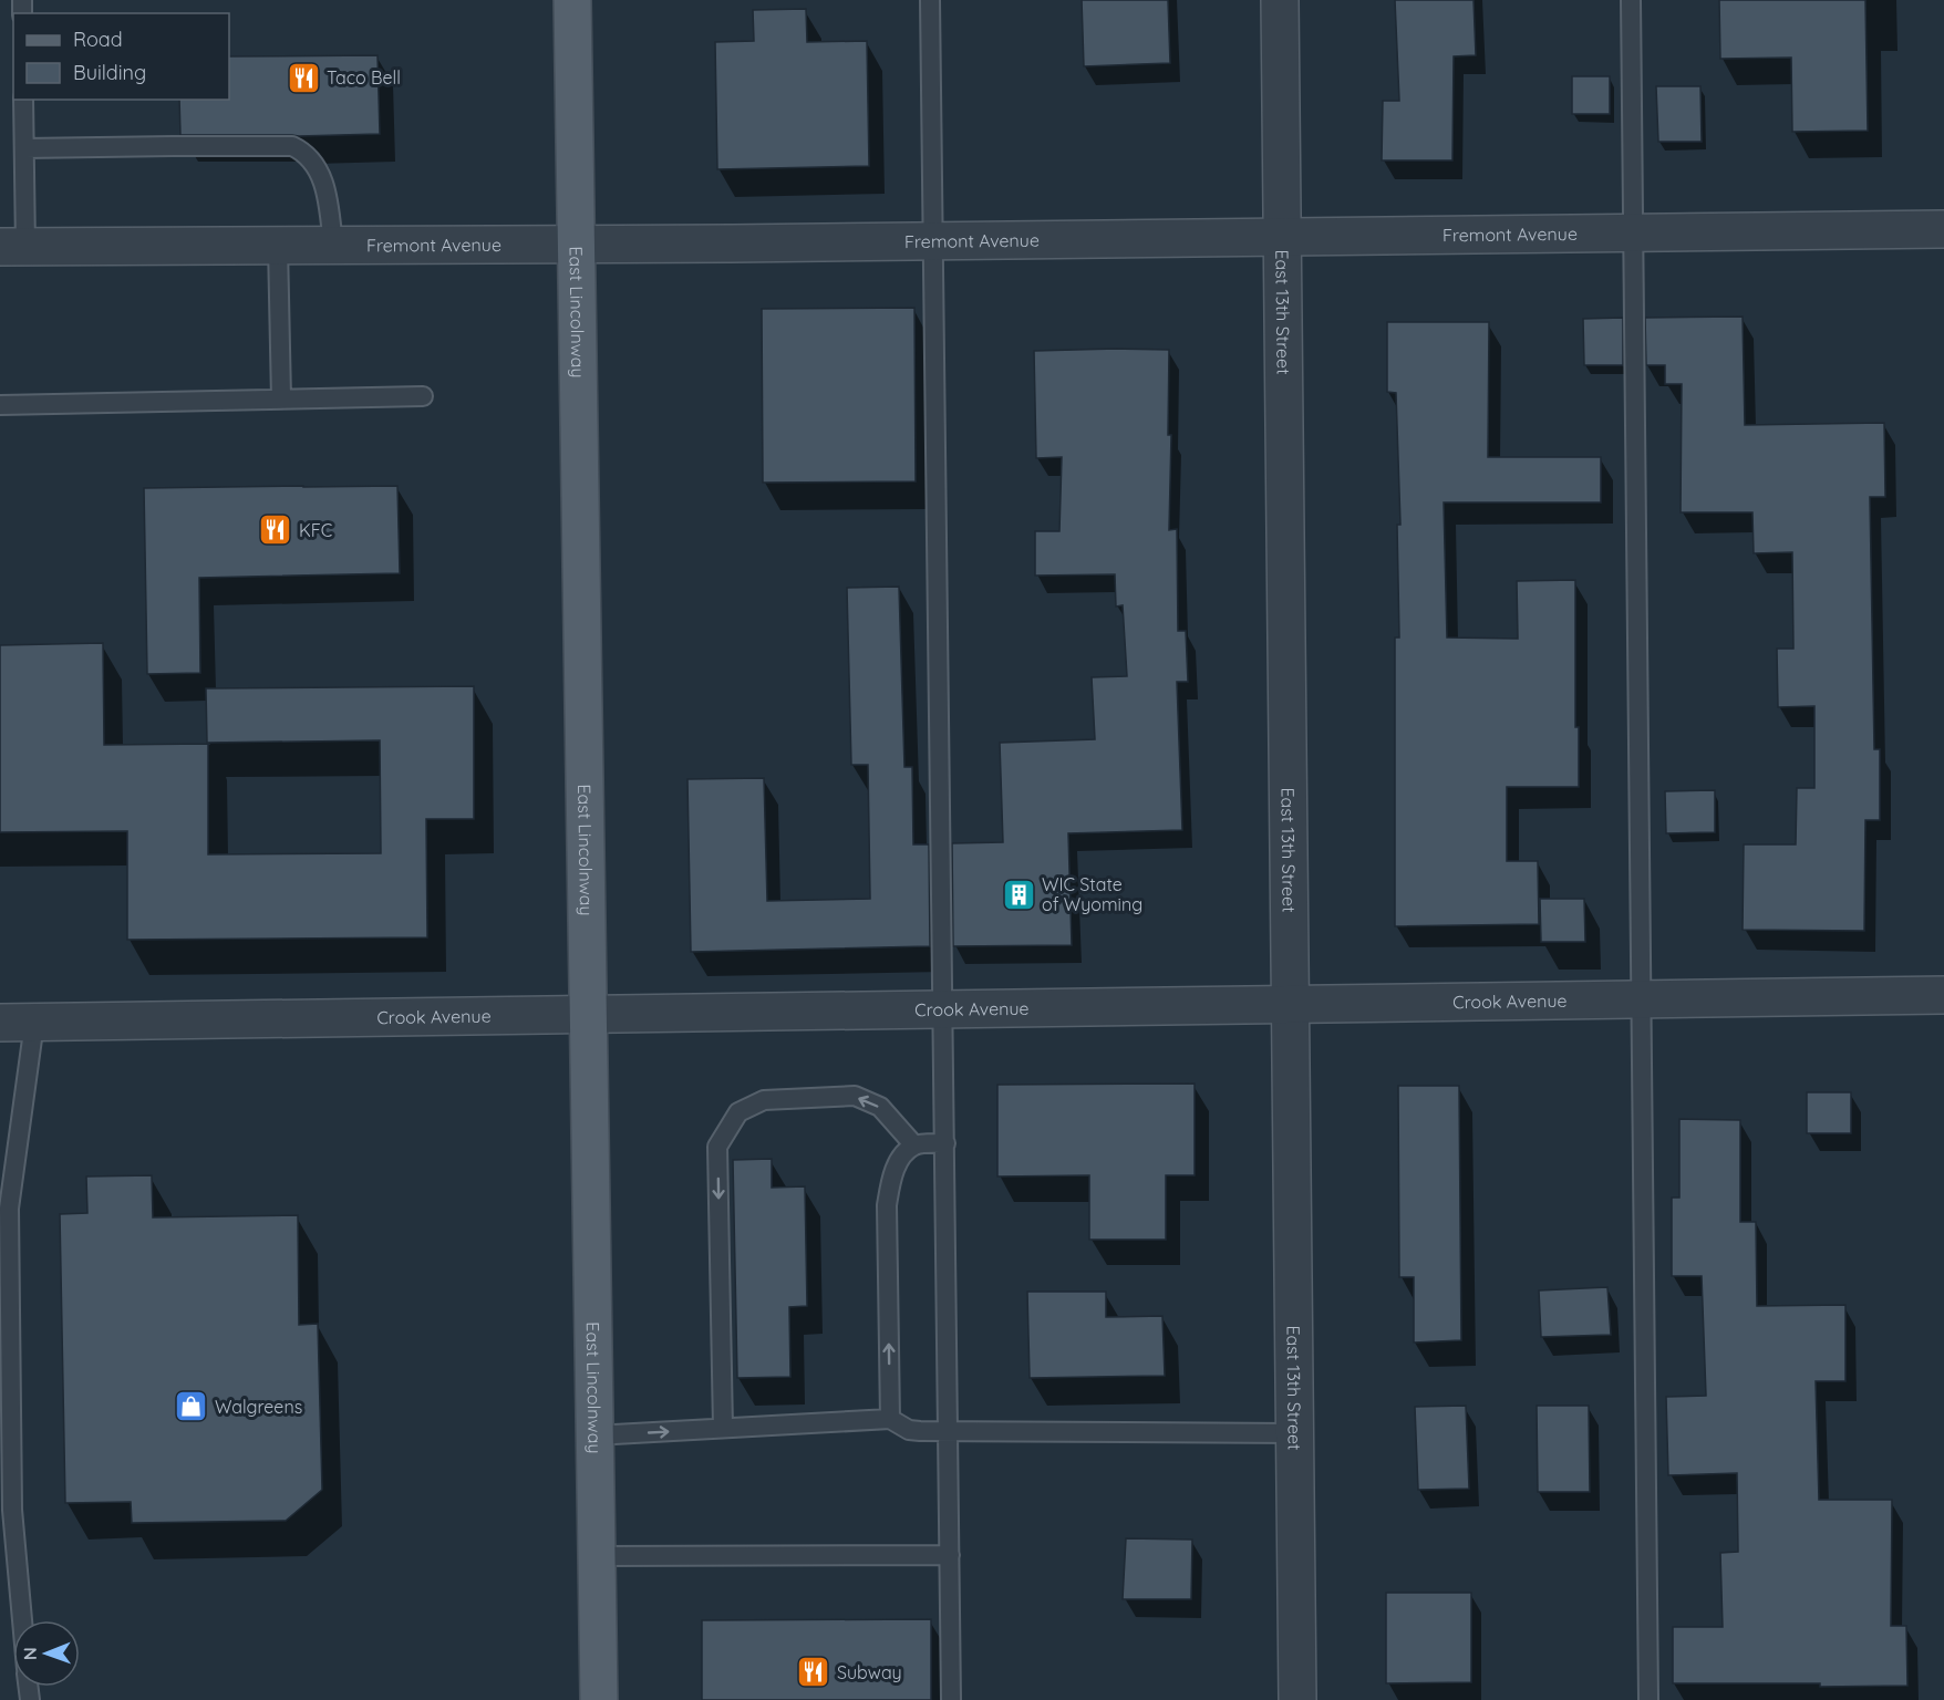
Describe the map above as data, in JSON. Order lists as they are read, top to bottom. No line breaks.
{"streets":{"main road":["East Lincolnway"],"street":["Fremont Avenue","East 13th Street","Crook Avenue"]},"crossings":[["Fremont Avenue","East Lincolnway"],["Fremont Avenue","East 13th Street"],["East Lincolnway","Crook Avenue"],["East 13th Street","Crook Avenue"]],"places":{"restaurant":["Taco Bell","KFC","Subway"],"building":["WIC State of Wyoming"],"shop":["Walgreens"]},"legend":["Road","Building"],"north":"left"}
